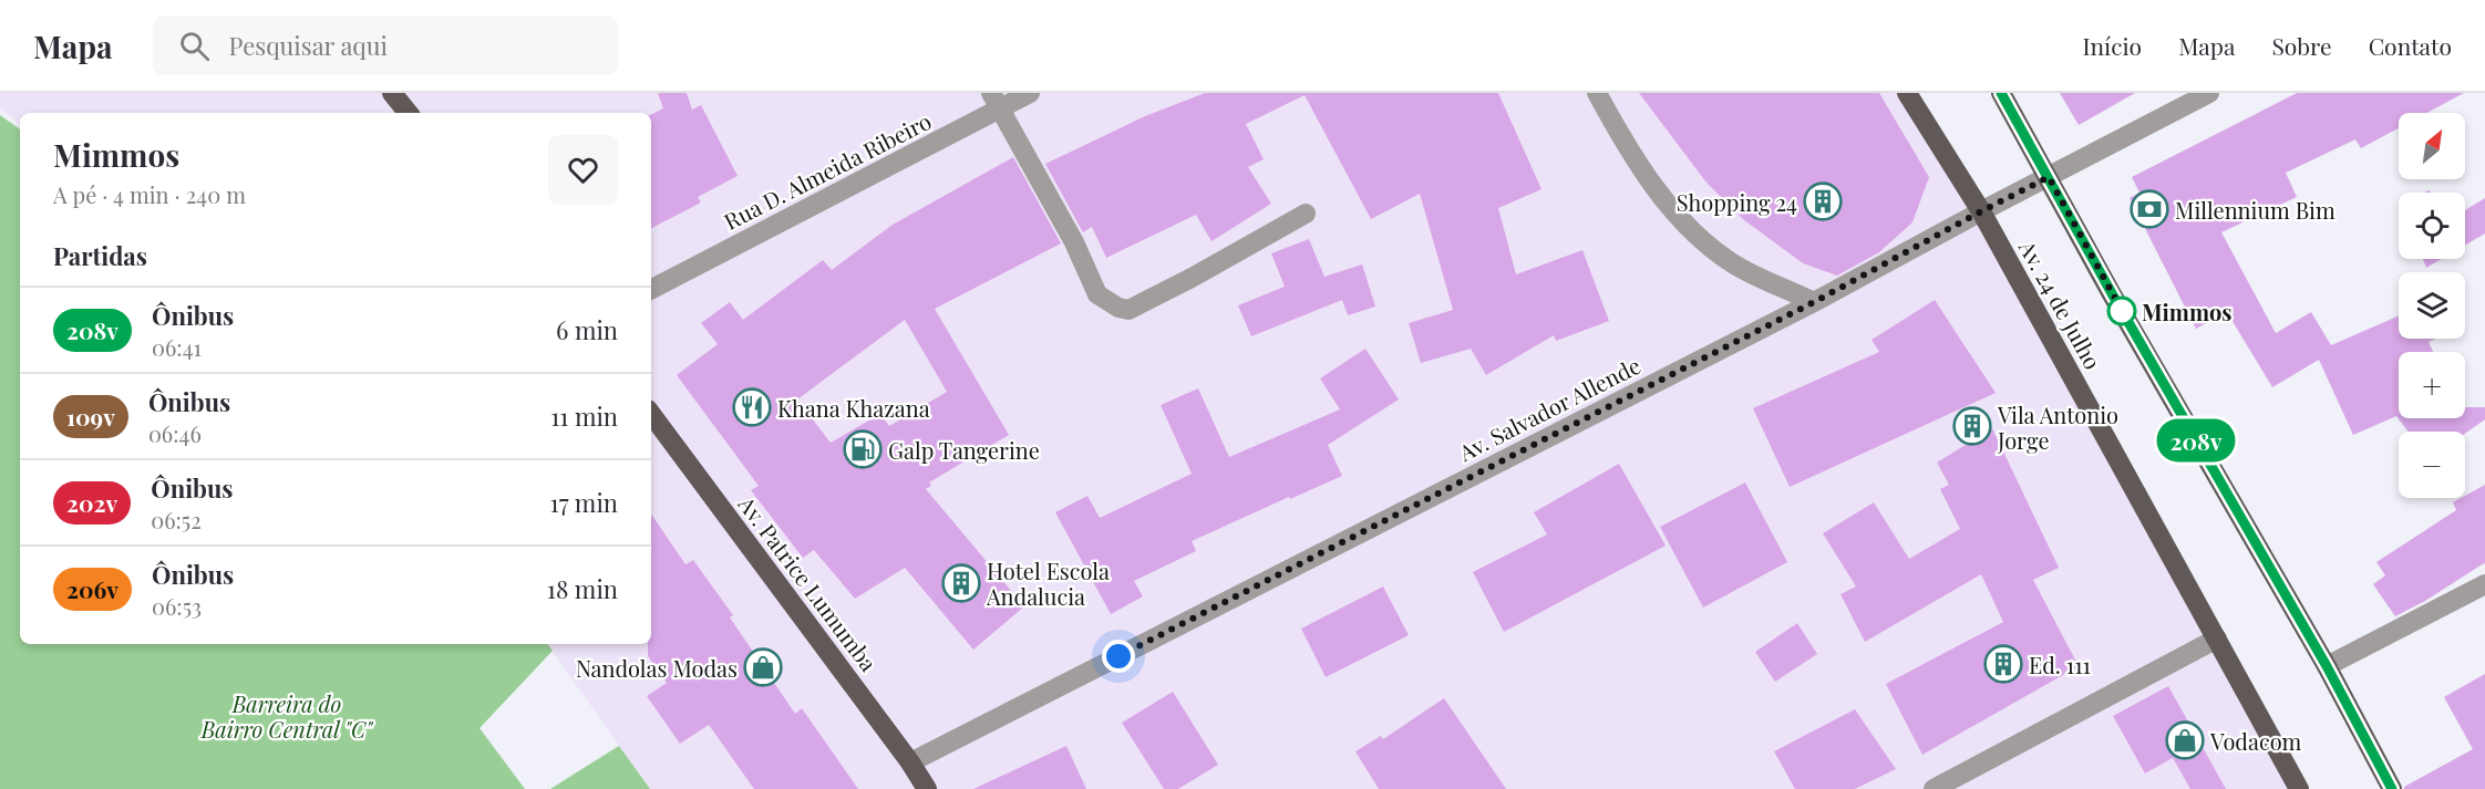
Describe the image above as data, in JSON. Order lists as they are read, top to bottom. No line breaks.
{"streets":{"main road":["Av. 24 de Julho","Av. Patrice Lumumba"],"street":["Rua D. Almeida Ribeiro","Av. Salvador Allende"]},"crossings":[["Av. 24 de Julho","Av. Salvador Allende"],["Av. Salvador Allende","Av. Patrice Lumumba"]],"parks":["Barreira do Bairro Central \"C\""],"places":{"building":["Shopping 24","Vila Antonio Jorge","Hotel Escola Andalucia","Ed. 111"],"bank":["Millennium Bim"],"other":["Mimmos"],"restaurant":["Khana Khazana"],"fuel station":["Galp Tangerine"],"shop":["Nandolas Modas","Vodacom"]},"lines":["bus line 208v"],"north":"top right","page":{"header":"Mapa","search":"Pesquisar aqui","nav":["Início","Mapa","Sobre","Contato"],"on_map":"208v","map_buttons":["+","−"],"heading":[["Mimmos","A pé · 4 min · 240 m"],"Partidas"],"list":[{"mark":"208v","name":"Ônibus","note":"06:41","value":"6 min"},{"mark":"109v","name":"Ônibus","note":"06:46","value":"11 min"},{"mark":"202v","name":"Ônibus","note":"06:52","value":"17 min"},{"mark":"206v","name":"Ônibus","note":"06:53","value":"18 min"}]}}
